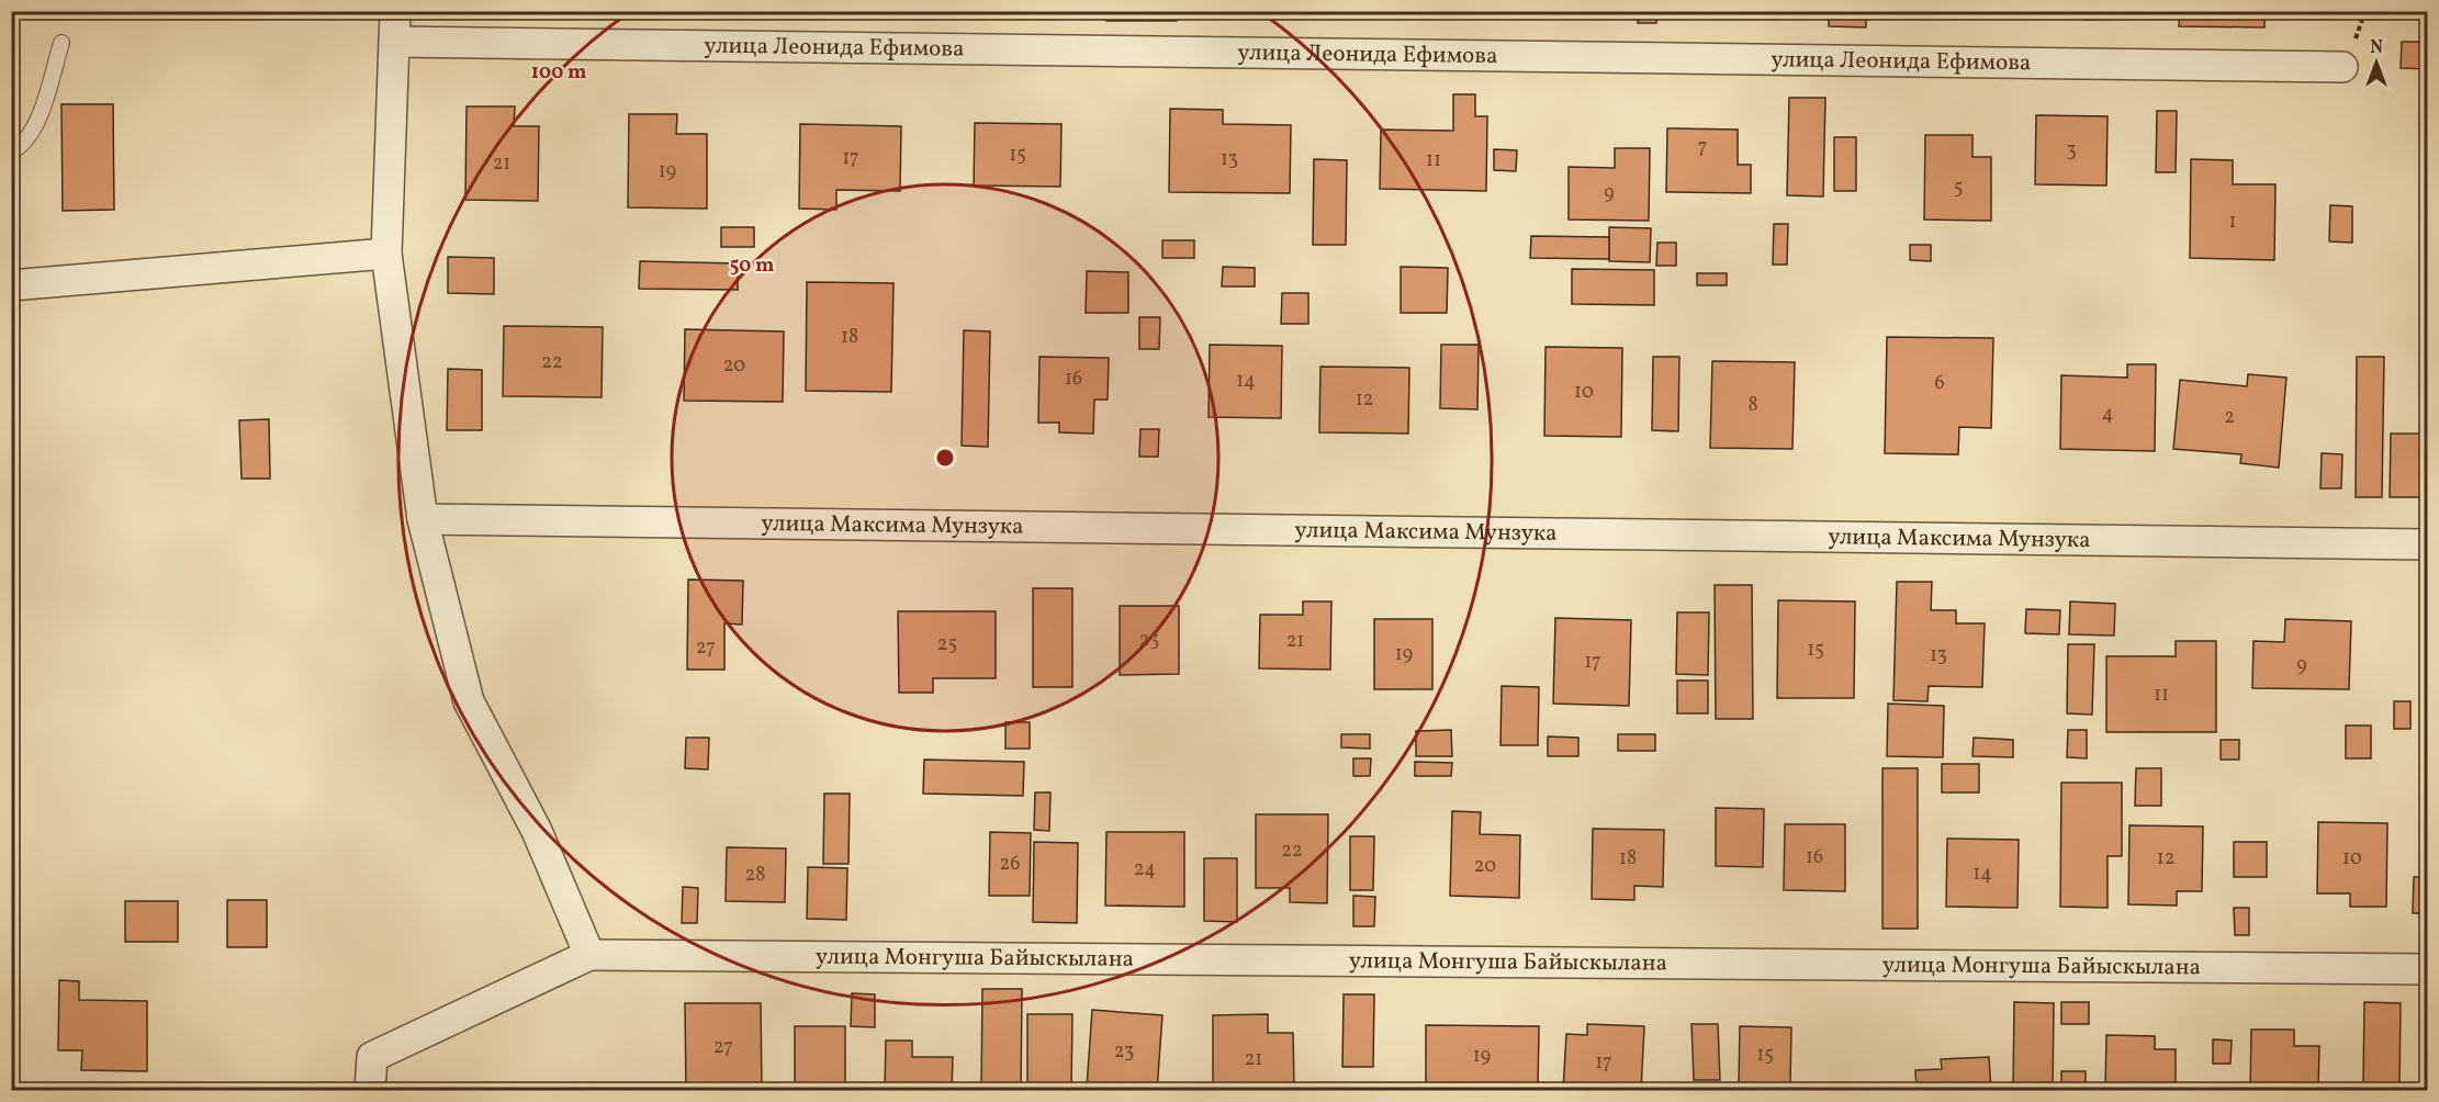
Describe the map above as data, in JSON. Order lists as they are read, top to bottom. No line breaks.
{"streets":{"street":["улица Леонида Ефимова","улица Максима Мунзука","улица Монгуша Байыскылана"]},"house_numbers":["7","3","15","17","13","11","21","19","5","9","1","18","22","20","16","14","6","10","12","8","4","2","23","21","25","27","15","19","13","17","9","11","22","16","18","12","10","26","20","24","14","28","27","23","15","19","21","17"],"north":"top","rings":["100 m","50 m"]}
